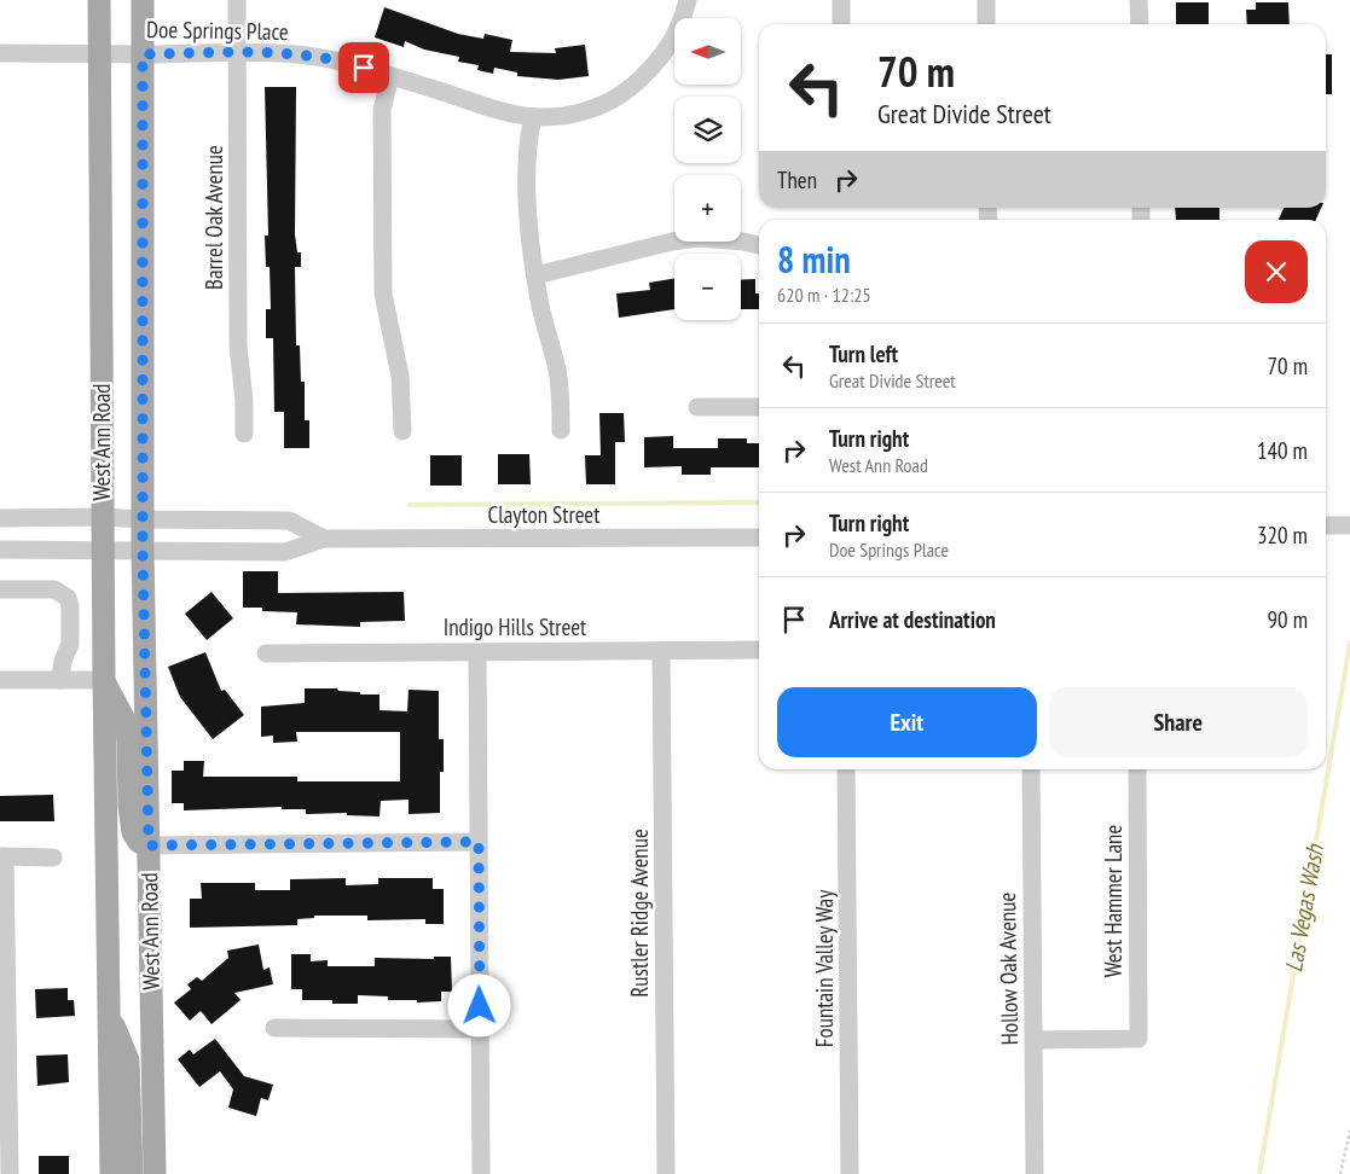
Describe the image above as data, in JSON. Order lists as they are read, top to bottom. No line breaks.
{"streets":{"main road":["West Ann Road"],"street":["Doe Springs Place","Barrel Oak Avenue","Clayton Street","Indigo Hills Street","West Hammer Lane","Rustler Ridge Avenue","Fountain Valley Way","Hollow Oak Avenue"]},"crossings":[["Doe Springs Place","Barrel Oak Avenue"],["Doe Springs Place","West Ann Road"],["West Ann Road","Clayton Street"],["Indigo Hills Street","Rustler Ridge Avenue"],["West Hammer Lane","Hollow Oak Avenue"]],"water":["Las Vegas Wash"],"north":"left","page":{"map_buttons":["+","−"],"turn":["70 m","Great Divide Street"],"then":"Then","heading":["8 min","620 m · 12:25"],"list":[{"name":"Turn left","note":"Great Divide Street","value":"70 m"},{"name":"Turn right","note":"West Ann Road","value":"140 m"},{"name":"Turn right","note":"Doe Springs Place","value":"320 m"},{"name":"Arrive at destination","value":"90 m"}],"buttons":["Exit","Share"]}}
